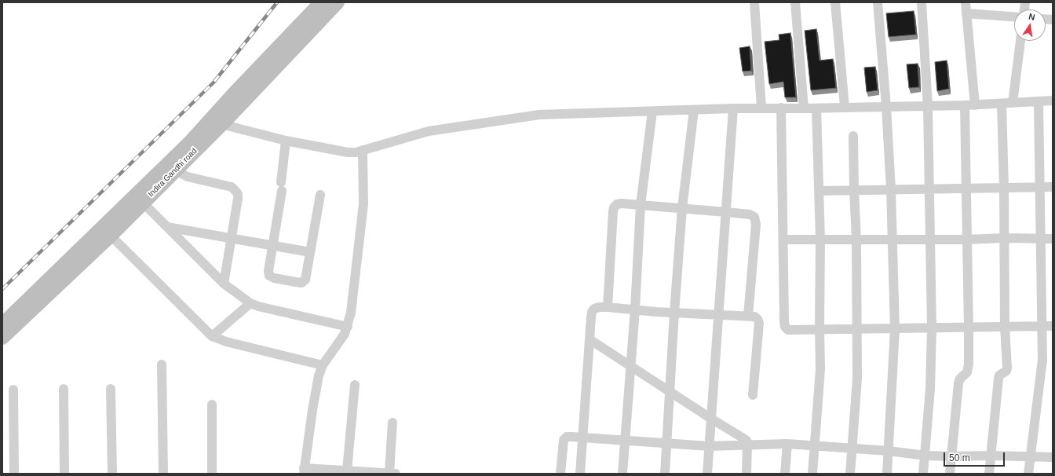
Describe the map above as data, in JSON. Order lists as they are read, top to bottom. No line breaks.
{"streets":{"main road":["Indira Gandhi road"]},"scale_bar":"50 m","north":"top"}
